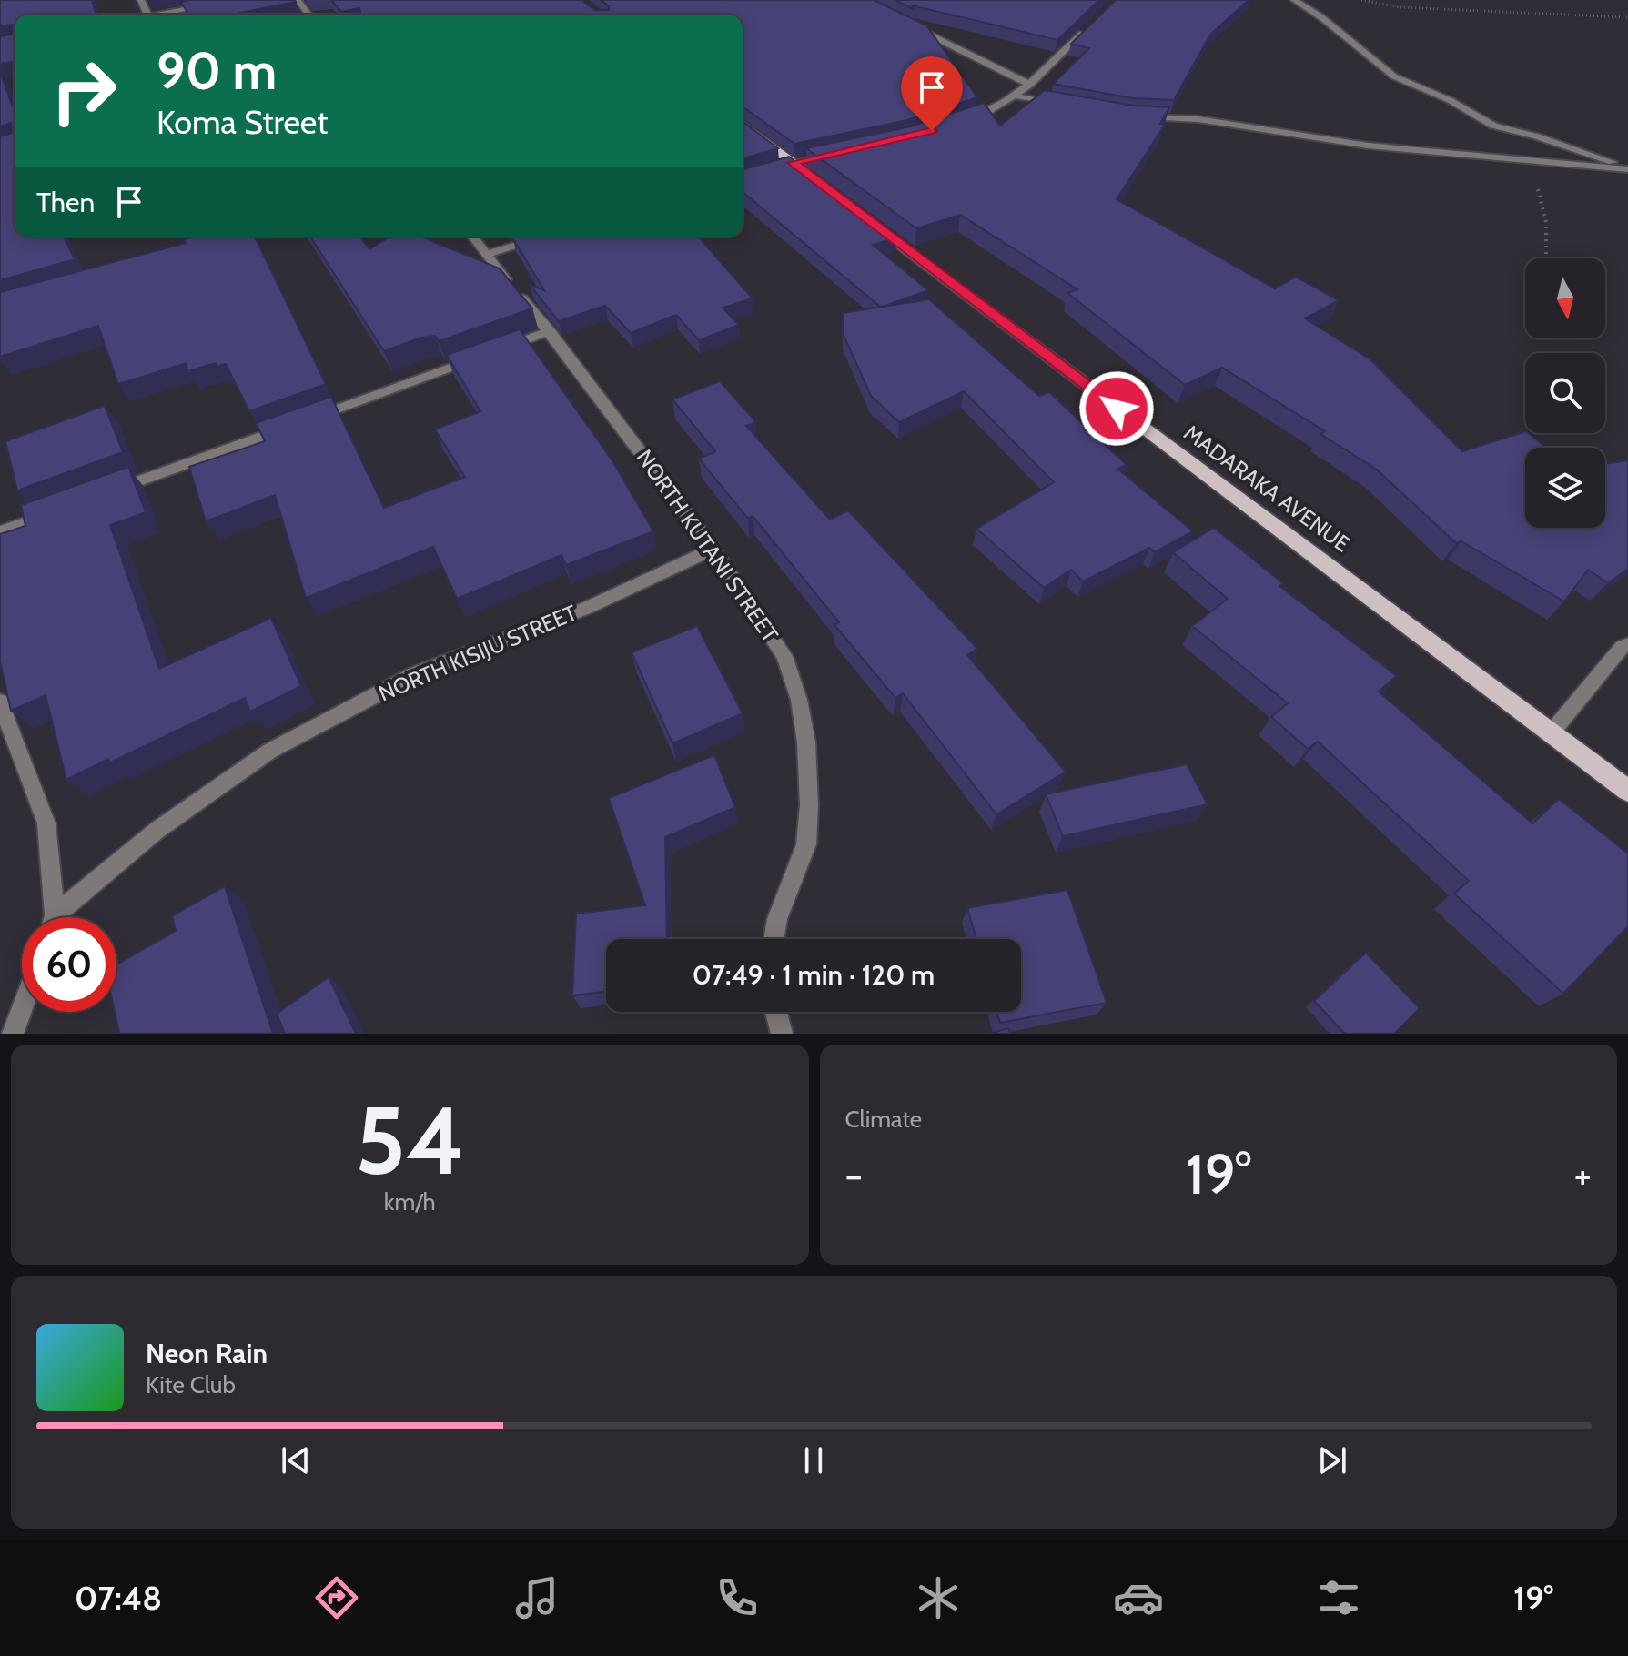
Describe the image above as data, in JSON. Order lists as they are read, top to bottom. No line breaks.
{"streets":{"main road":["MADARAKA AVENUE"],"street":["NORTH KUTANI STREET","NORTH KISIJU STREET"]},"crossings":[["NORTH KUTANI STREET","NORTH KISIJU STREET"]],"north":"bottom","page":{"turn":["90 m","Koma Street"],"then":"Then","limit":"60","trip":"07:49 · 1 min · 120 m","tile":[["54","km/h"],"Climate"],"heat":["−","19°","+"],"song":["Neon Rain","Kite Club"],"tabs":["07:48","19°"]}}
